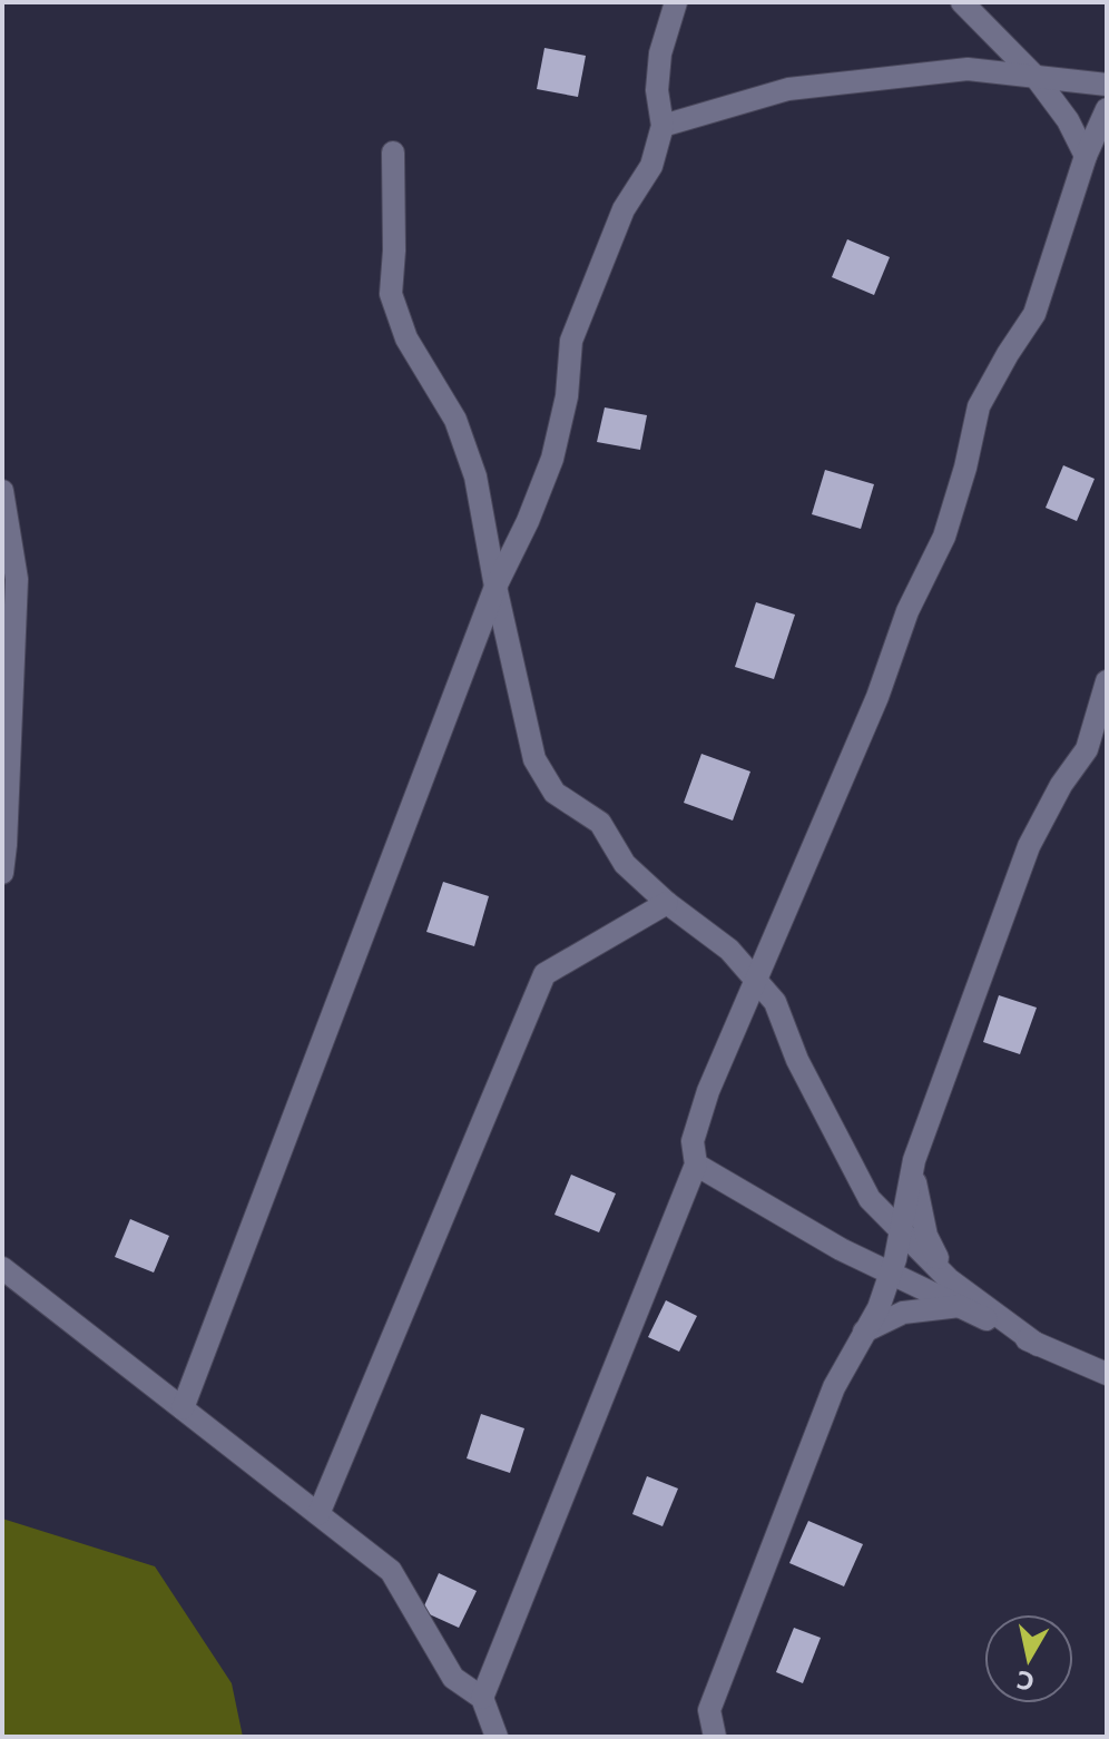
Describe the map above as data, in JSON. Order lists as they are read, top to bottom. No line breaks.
{"north":"bottom"}
